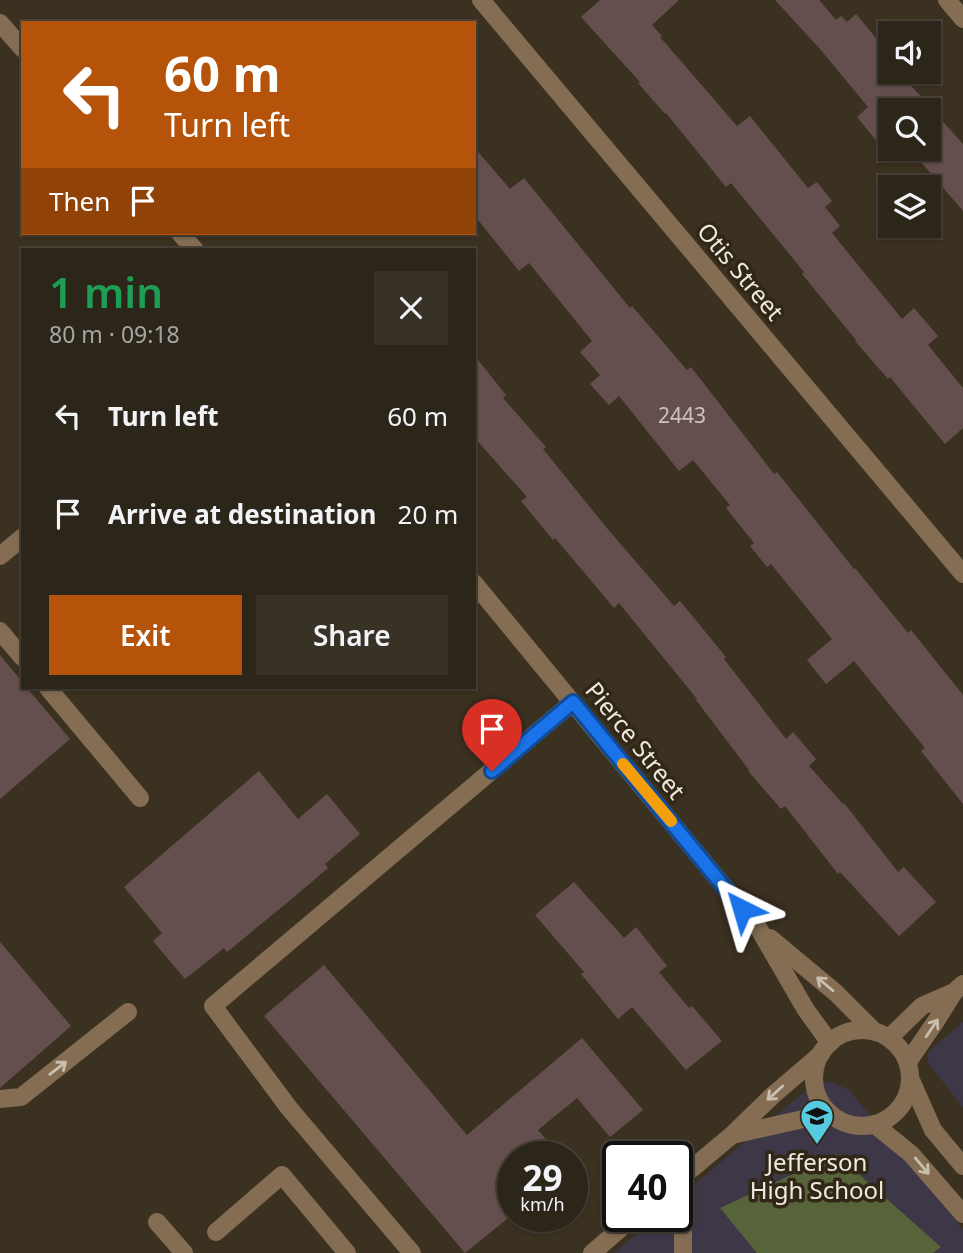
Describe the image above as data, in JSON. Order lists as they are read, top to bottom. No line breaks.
{"streets":{"street":["Otis Street","Pierce Street"]},"places":{"school or university":["Jefferson High School"]},"house_numbers":["2443"],"page":{"turn":["60 m","Turn left"],"then":"Then","heading":["1 min","80 m · 09:18"],"list":[{"name":"Turn left","value":"60 m"},{"name":"Arrive at destination","value":"20 m"}],"buttons":["Exit","Share"],"speed":"29 km/h","limit":"40"}}
